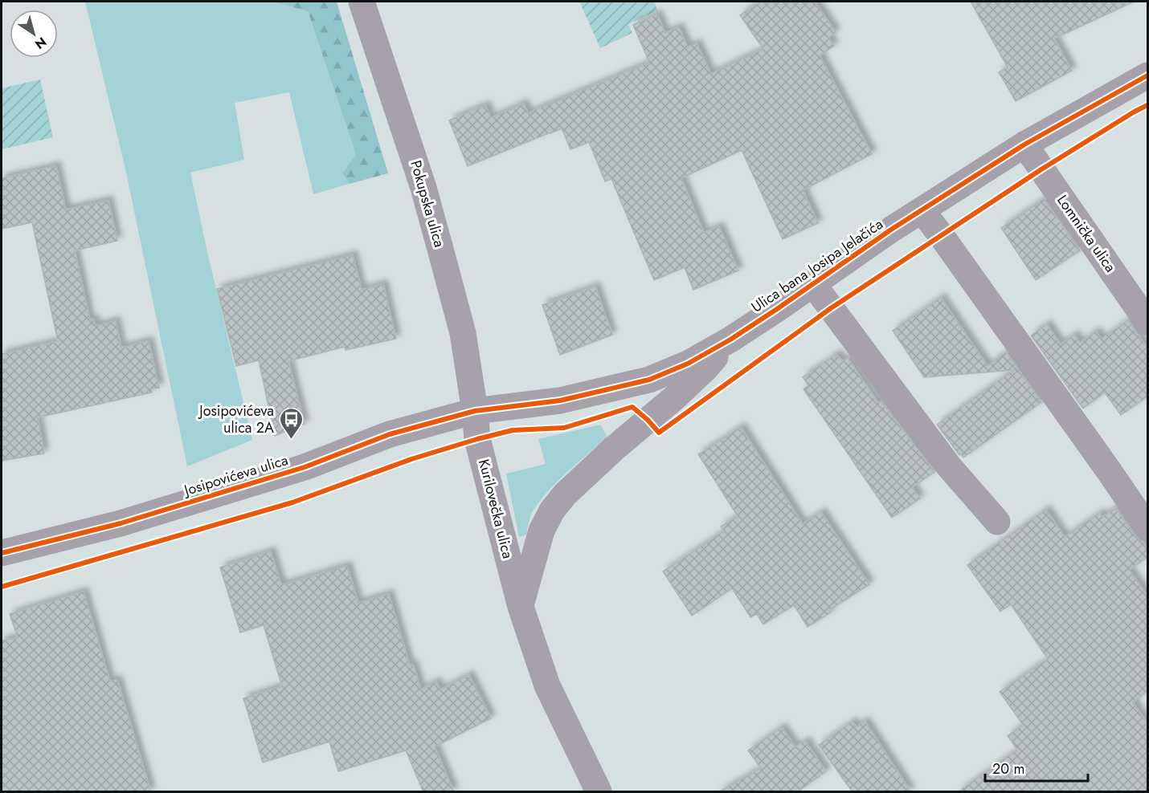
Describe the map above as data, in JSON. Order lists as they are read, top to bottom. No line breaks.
{"streets":{"street":["Pokupska ulica","Lomnička ulica","Ulica bana Josipa Jelačića","Josipovićeva ulica","Kurilovečka ulica"]},"crossings":[["Pokupska ulica","Ulica bana Josipa Jelačića"],["Pokupska ulica","Josipovićeva ulica"],["Pokupska ulica","Kurilovečka ulica"],["Lomnička ulica","Ulica bana Josipa Jelačića"],["Ulica bana Josipa Jelačića","Josipovićeva ulica"],["Ulica bana Josipa Jelačića","Kurilovečka ulica"],["Josipovićeva ulica","Kurilovečka ulica"]],"places":{"bus stop":["Josipovićeva ulica 2A"]},"scale_bar":"20 m","north":"bottom right"}
